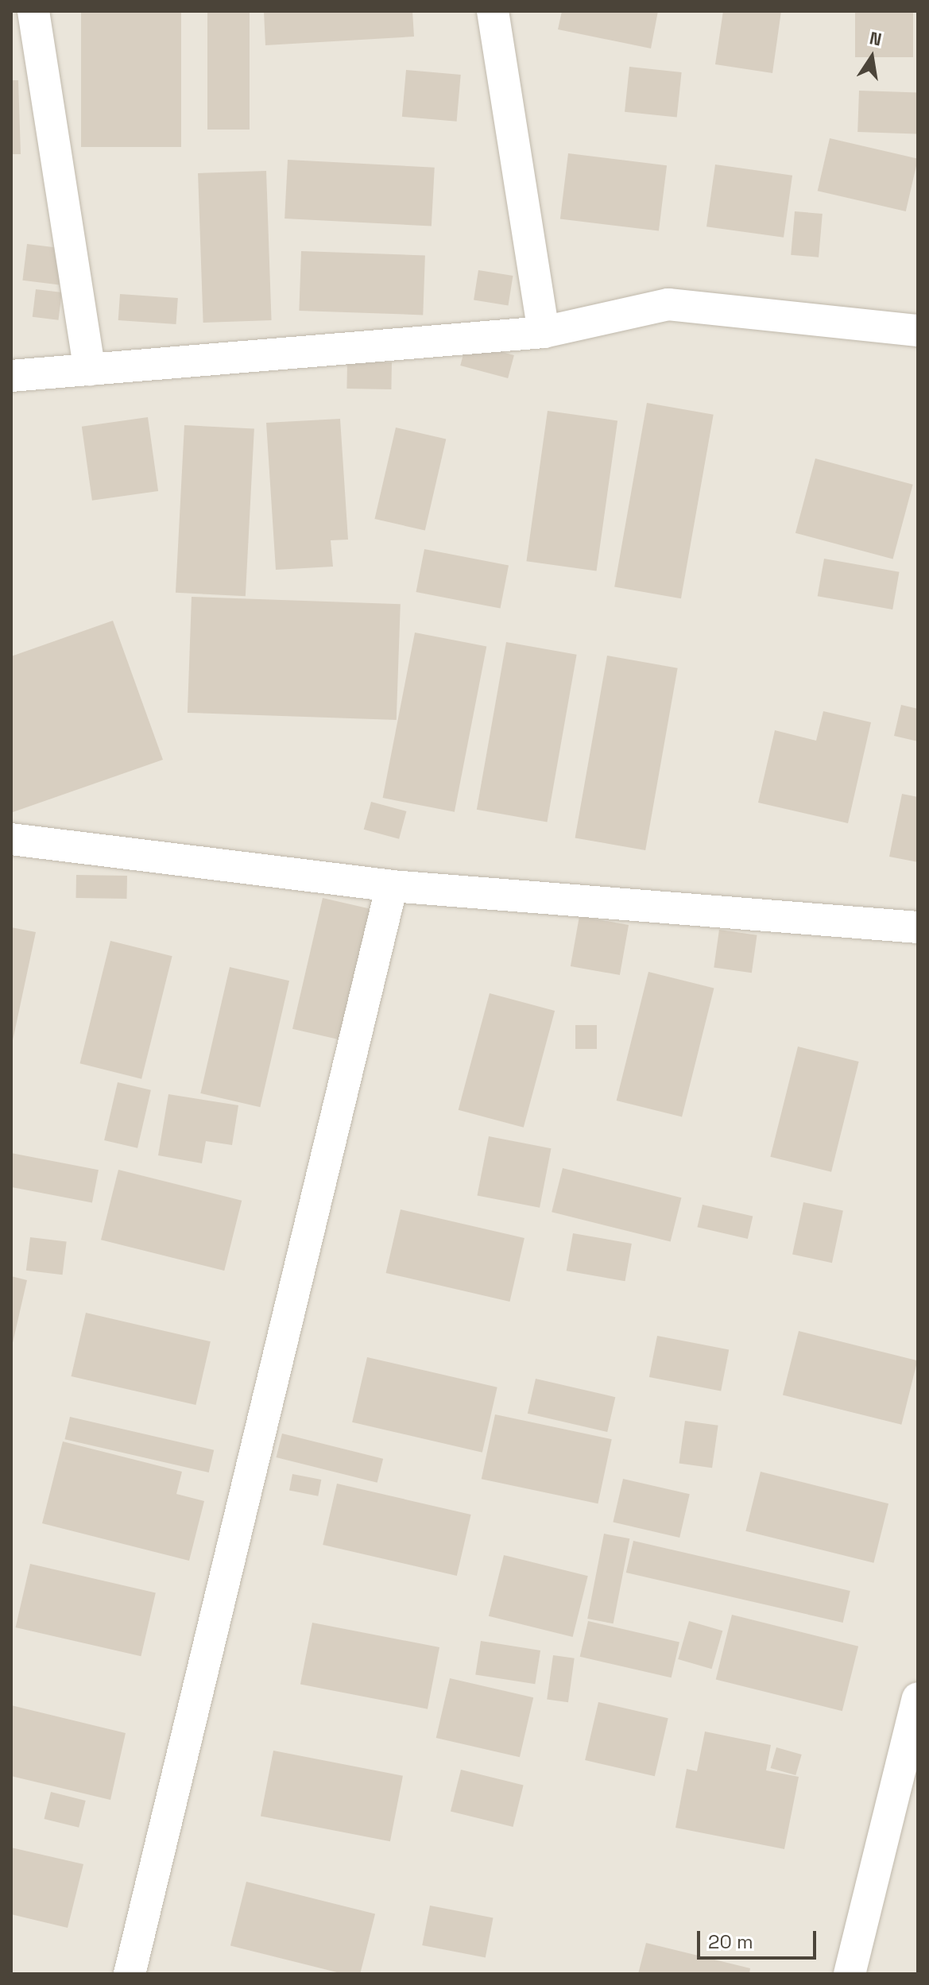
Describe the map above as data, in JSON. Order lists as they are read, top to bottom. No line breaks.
{"scale_bar":"20 m","north":"top"}
